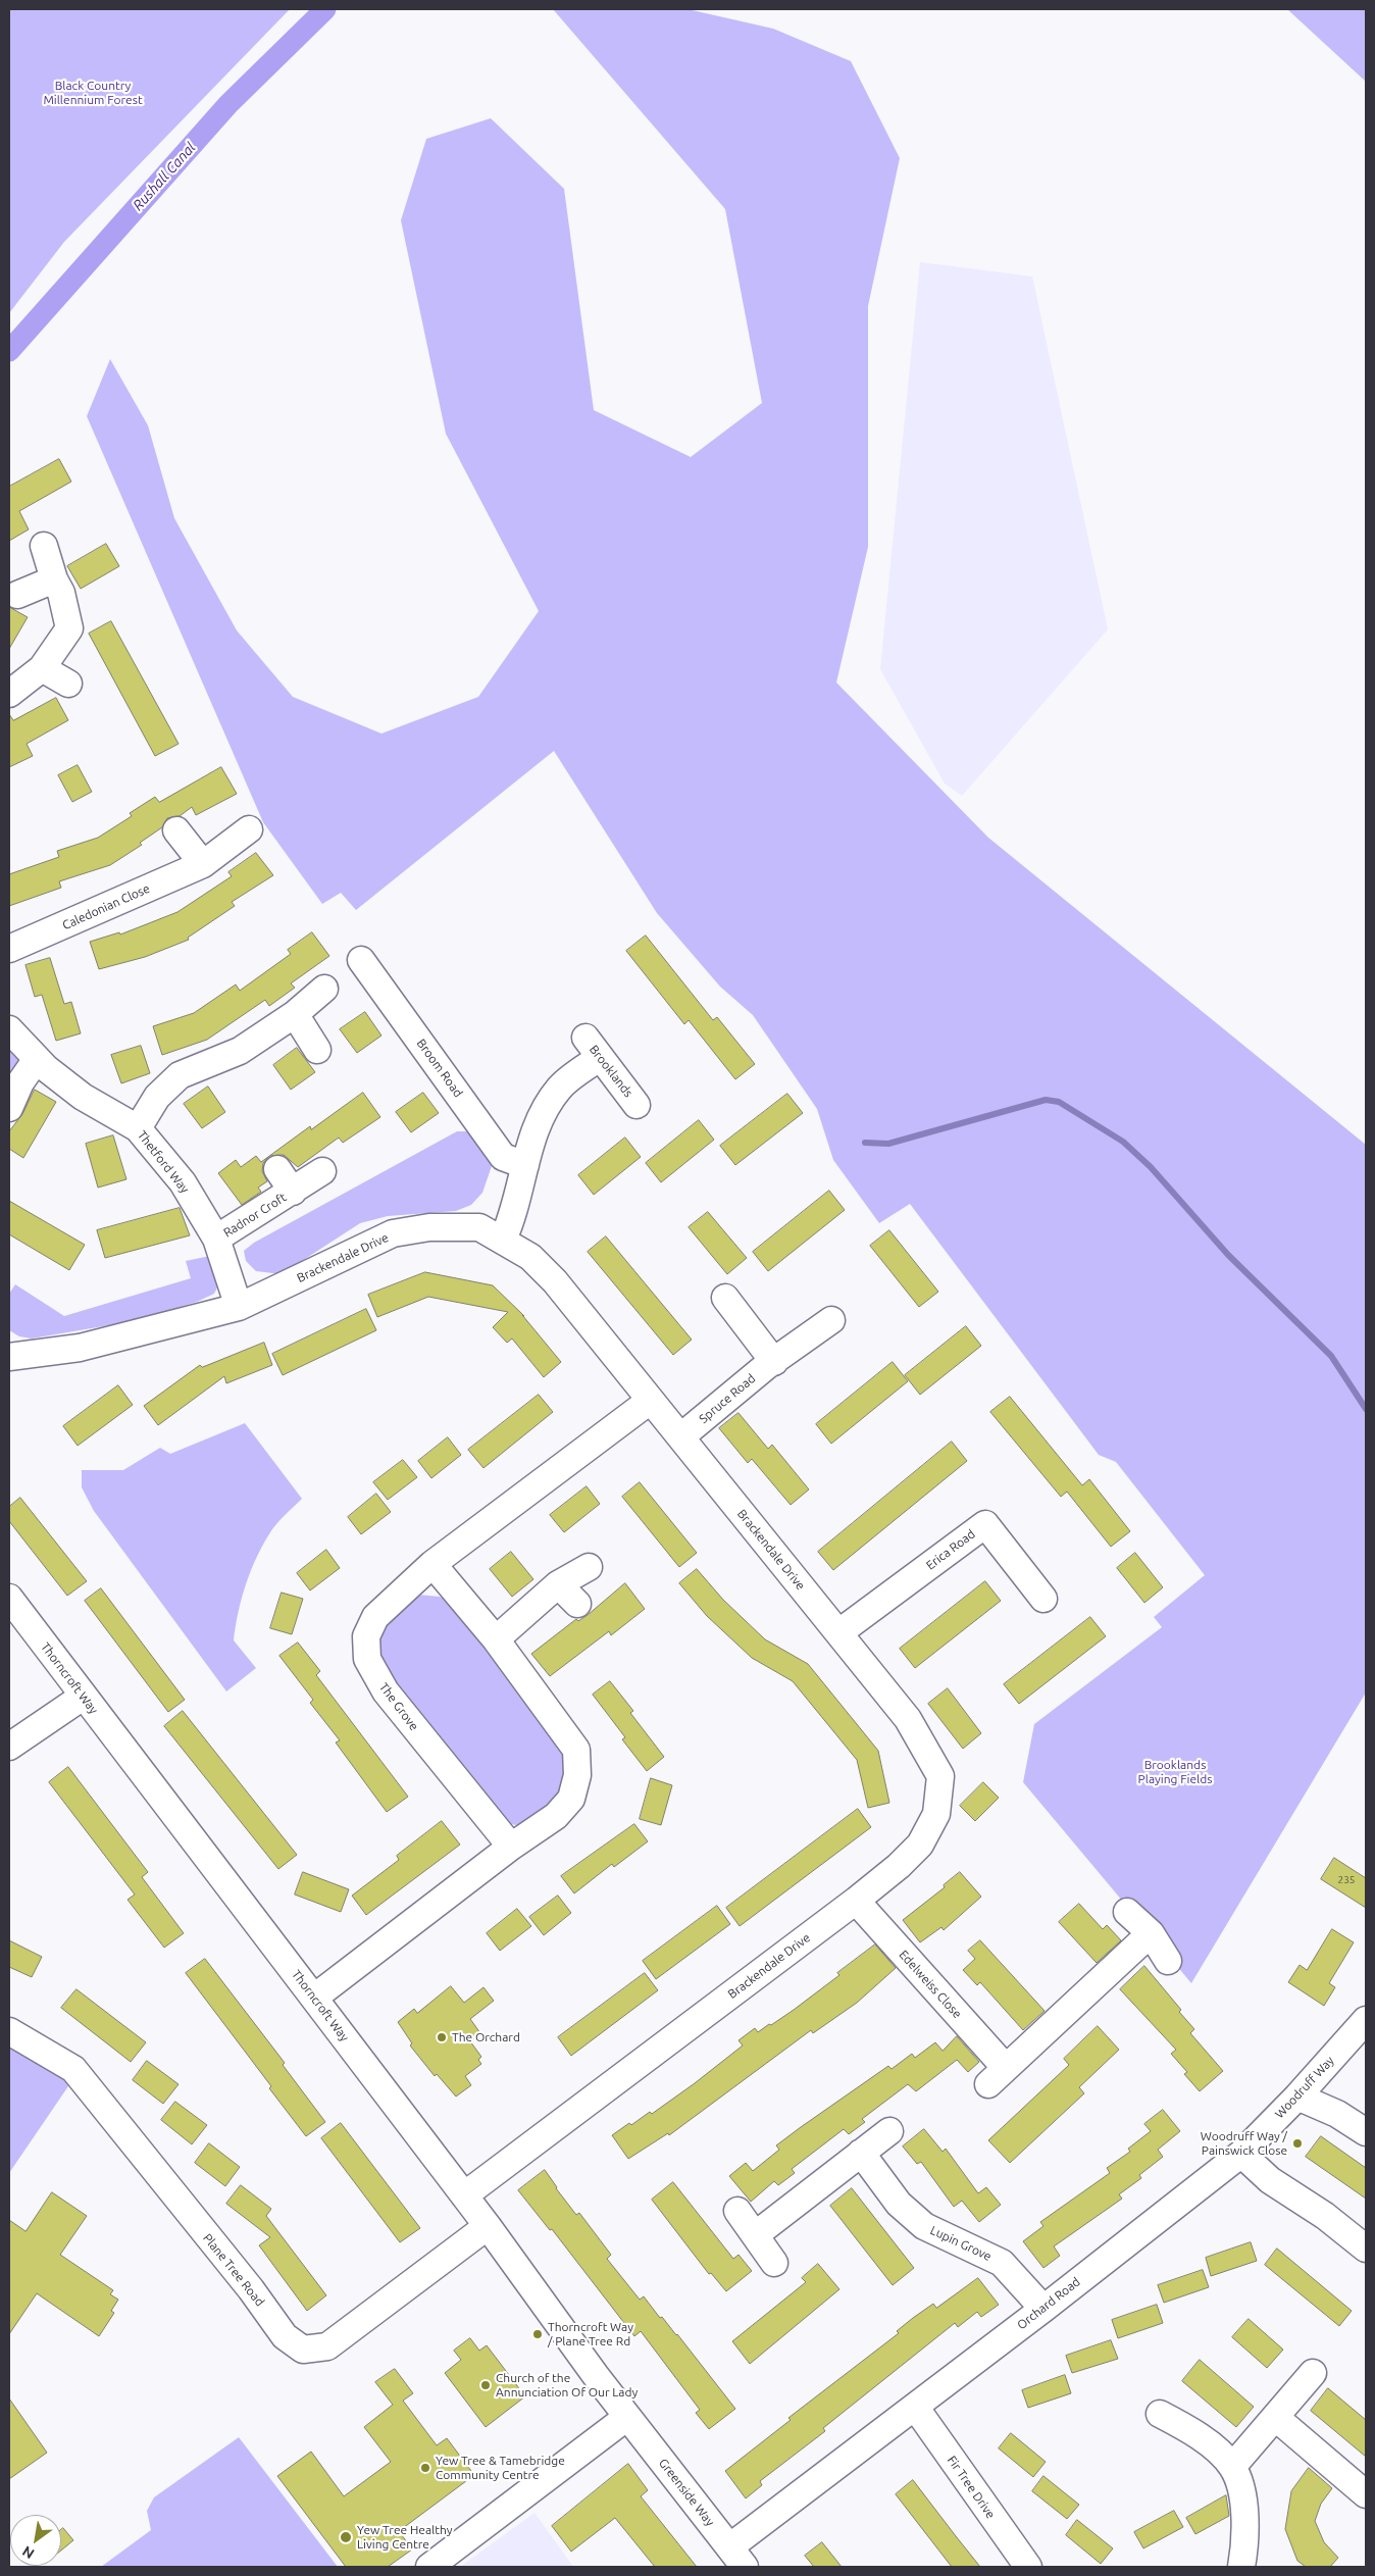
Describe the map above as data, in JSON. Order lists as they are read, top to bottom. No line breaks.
{"streets":{"street":["Caledonian Close","Broom Road","Brooklands","Thetford Way","Radnor Croft","Brackendale Drive","Spruce Road","Erica Road","Thorncroft Way","The Grove","Edelweiss Close","Woodruff Way","Lupin Grove","Plane Tree Road","Orchard Road","Fir Tree Drive","Greenside Way"]},"crossings":[["Broom Road","Brooklands"],["Thetford Way","Radnor Croft"],["Thetford Way","Brackendale Drive"],["Brackendale Drive","Spruce Road"],["Brackendale Drive","Erica Road"],["Brackendale Drive","Thorncroft Way"],["Brackendale Drive","The Grove"],["Brackendale Drive","Edelweiss Close"],["Thorncroft Way","Plane Tree Road"],["Thorncroft Way","Greenside Way"],["Woodruff Way","Orchard Road"],["Lupin Grove","Orchard Road"],["Orchard Road","Fir Tree Drive"],["Orchard Road","Greenside Way"]],"water":["Rushall Canal"],"parks":["Black Country Millennium Forest","Brooklands Playing Fields"],"places":["The Orchard","Woodruff Way / Painswick Close","Thorncroft Way / Plane Tree Rd","Church of the Annunciation Of Our Lady","Yew Tree & Tamebridge Community Centre","Yew Tree Healthy Living Centre"],"house_numbers":["235"],"north":"bottom left"}
